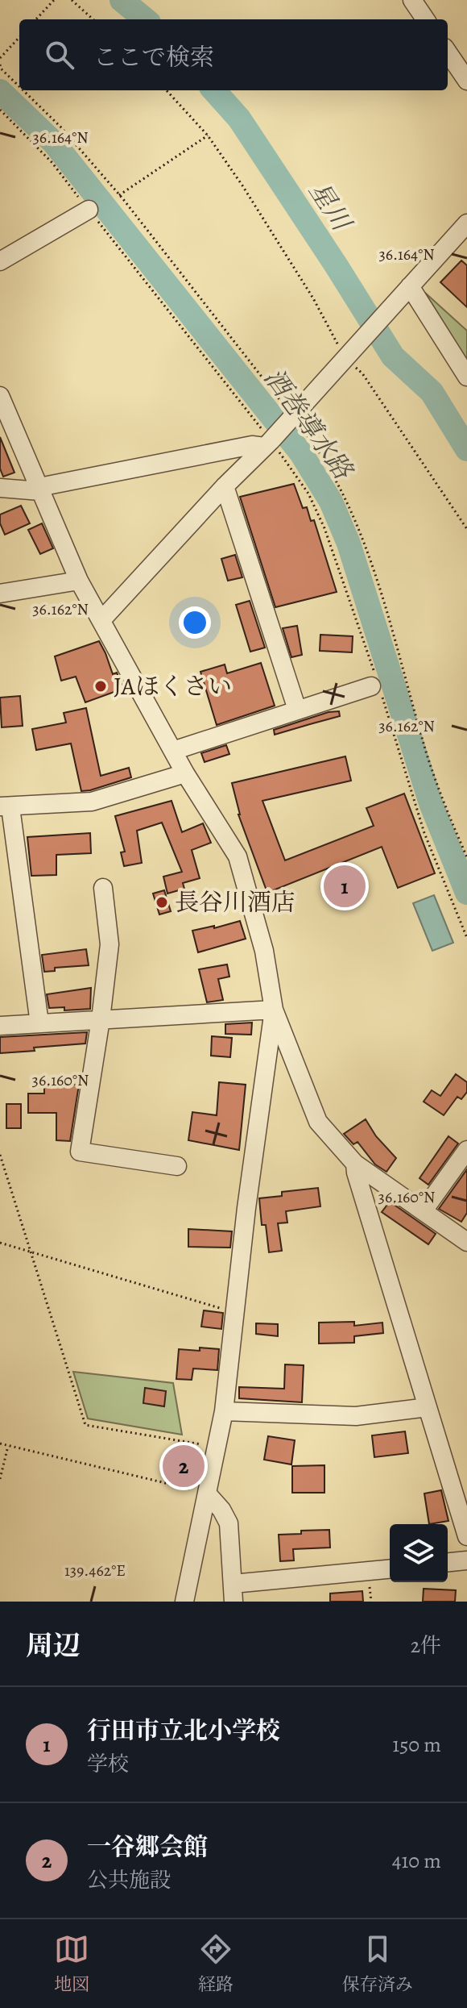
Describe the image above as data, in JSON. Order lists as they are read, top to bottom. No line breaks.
{"water":["星川","酒巻導水路"],"places":["JAほくさい","長谷川酒店"],"page":{"search":"ここで検索","pins":["1","2"],"heading":["周辺","2件"],"list":[{"mark":"1","name":"行田市立北小学校","note":"学校","value":"150 m"},{"mark":"2","name":"一谷郷会館","note":"公共施設","value":"410 m"}],"nav":["地図","経路","保存済み"]},"coordinates":["36.164°N","36.162°N","36.160°N","139.462°E"]}
